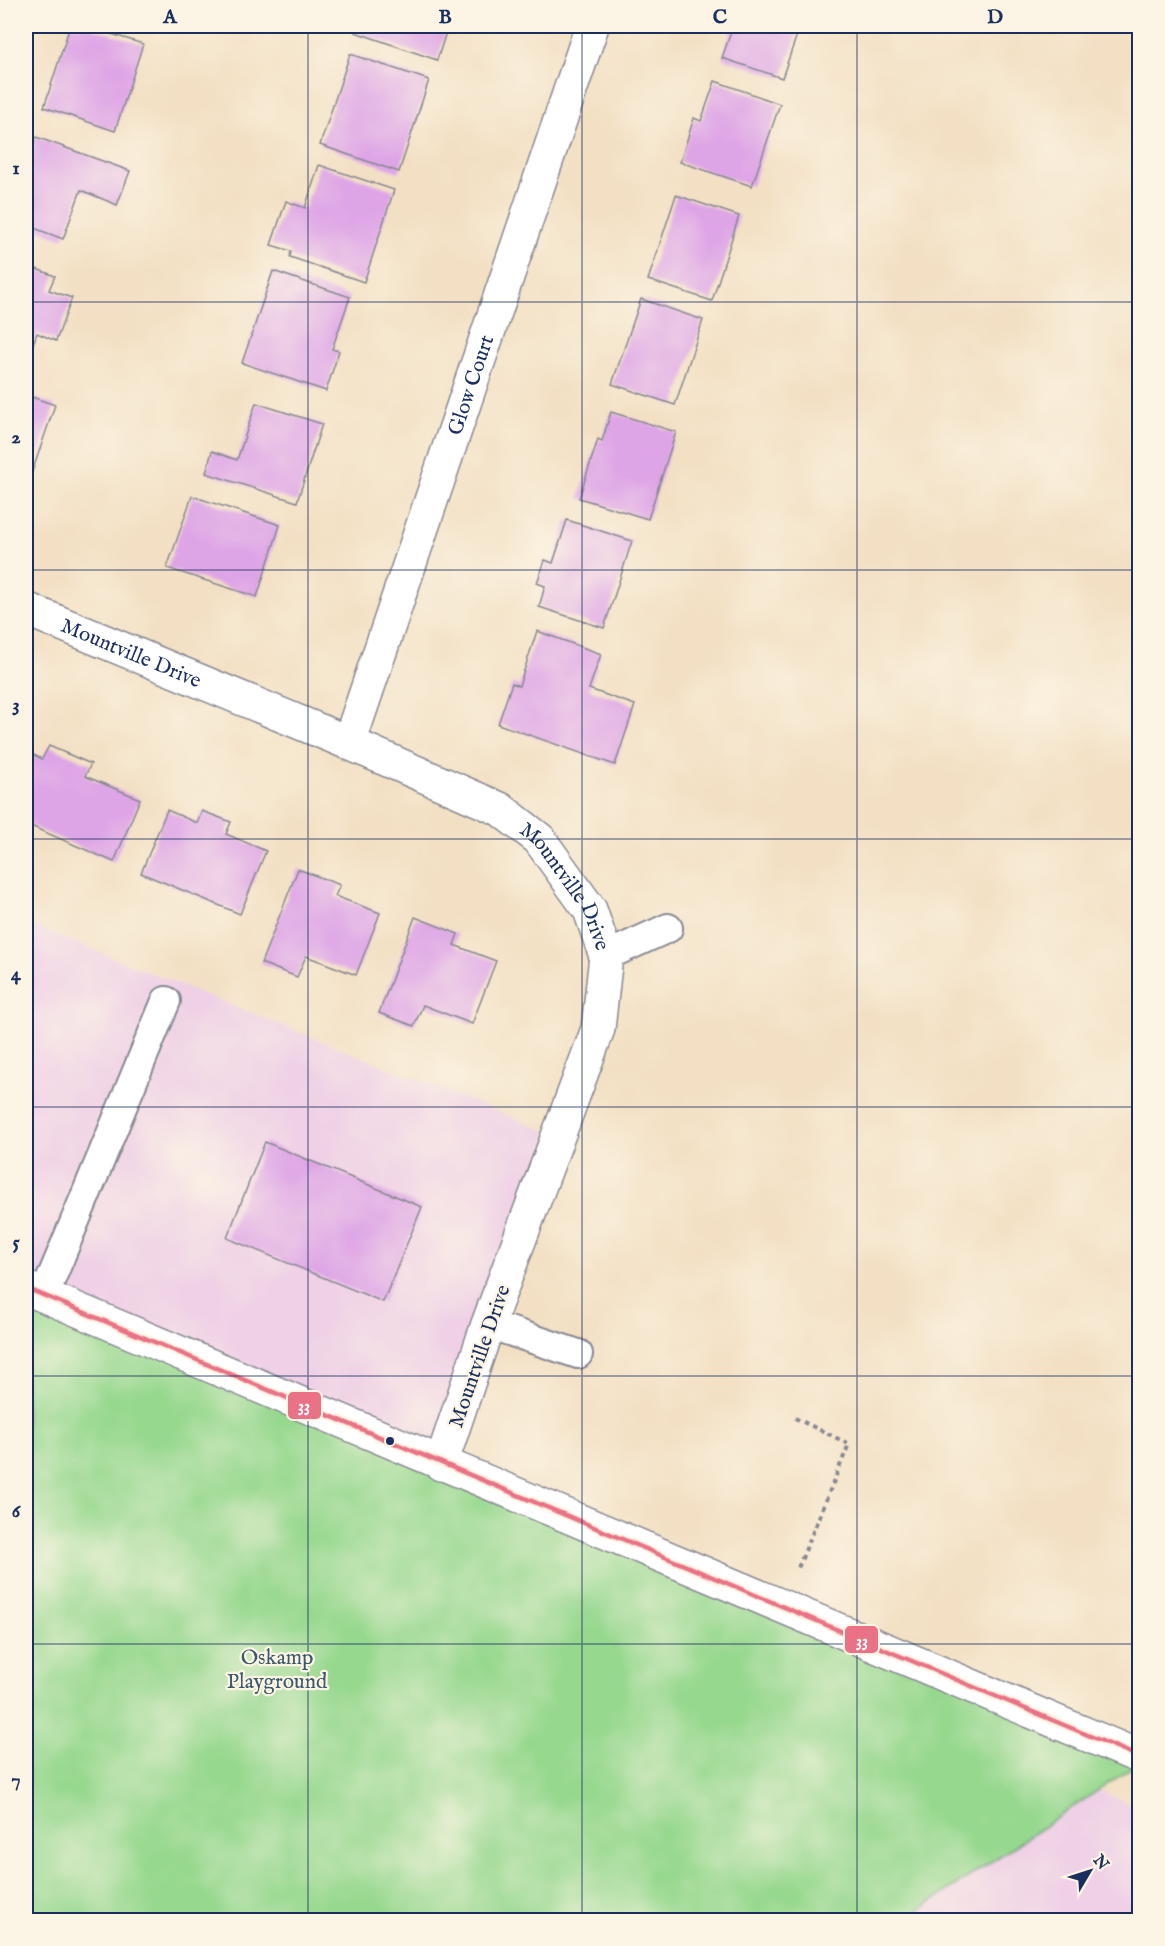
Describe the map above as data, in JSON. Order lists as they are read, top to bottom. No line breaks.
{"streets":{"street":["Glow Court","Mountville Drive"]},"crossings":[["Glow Court","Mountville Drive"]],"parks":["Oskamp Playground"],"lines":["transit line 33"],"north":"top right","grid":{"columns":["A","B","C","D"],"rows":["1","2","3","4","5","6","7"]}}
